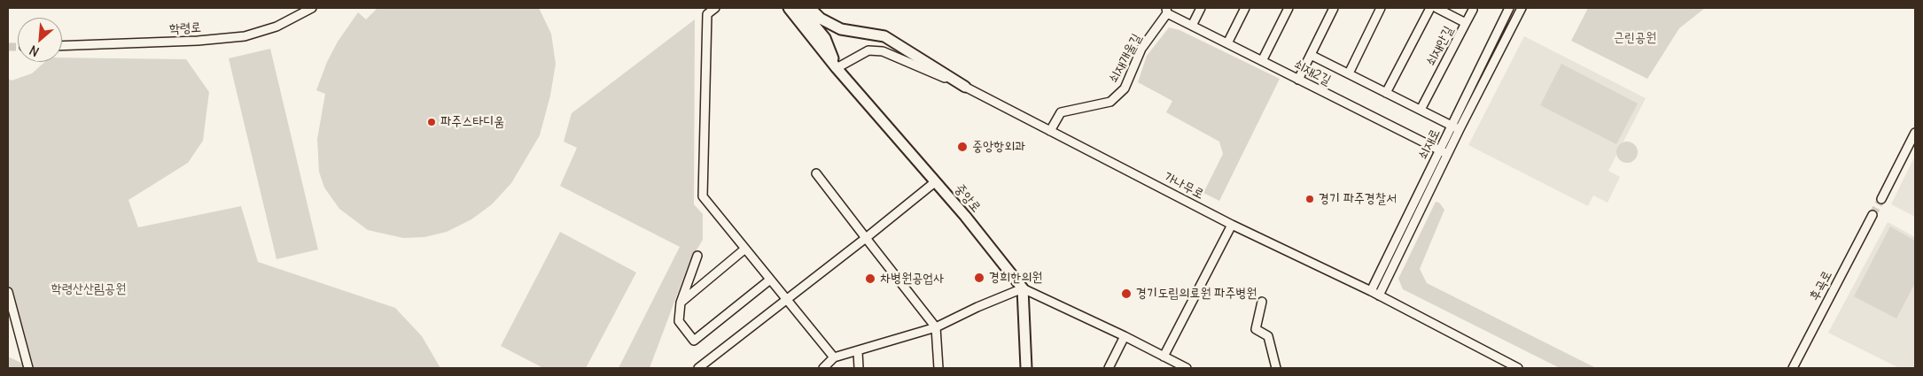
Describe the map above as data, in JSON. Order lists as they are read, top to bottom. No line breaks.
{"streets":{"main road":["중앙로"],"street":["학령로","쇠재안길","쇠재개울길","쇠재2길","쇠재로","가나무로","후곡로"]},"crossings":[["쇠재개울길","쇠재2길"],["쇠재개울길","가나무로"],["쇠재2길","쇠재로"],["쇠재로","가나무로"],["가나무로","중앙로"]],"parks":["근린공원","학령산산림공원"],"places":["파주스타디움","중앙항외과","경기 파주경찰서","경희한의원","차병원공업사","경기도립의료원 파주병원"],"north":"bottom left"}
